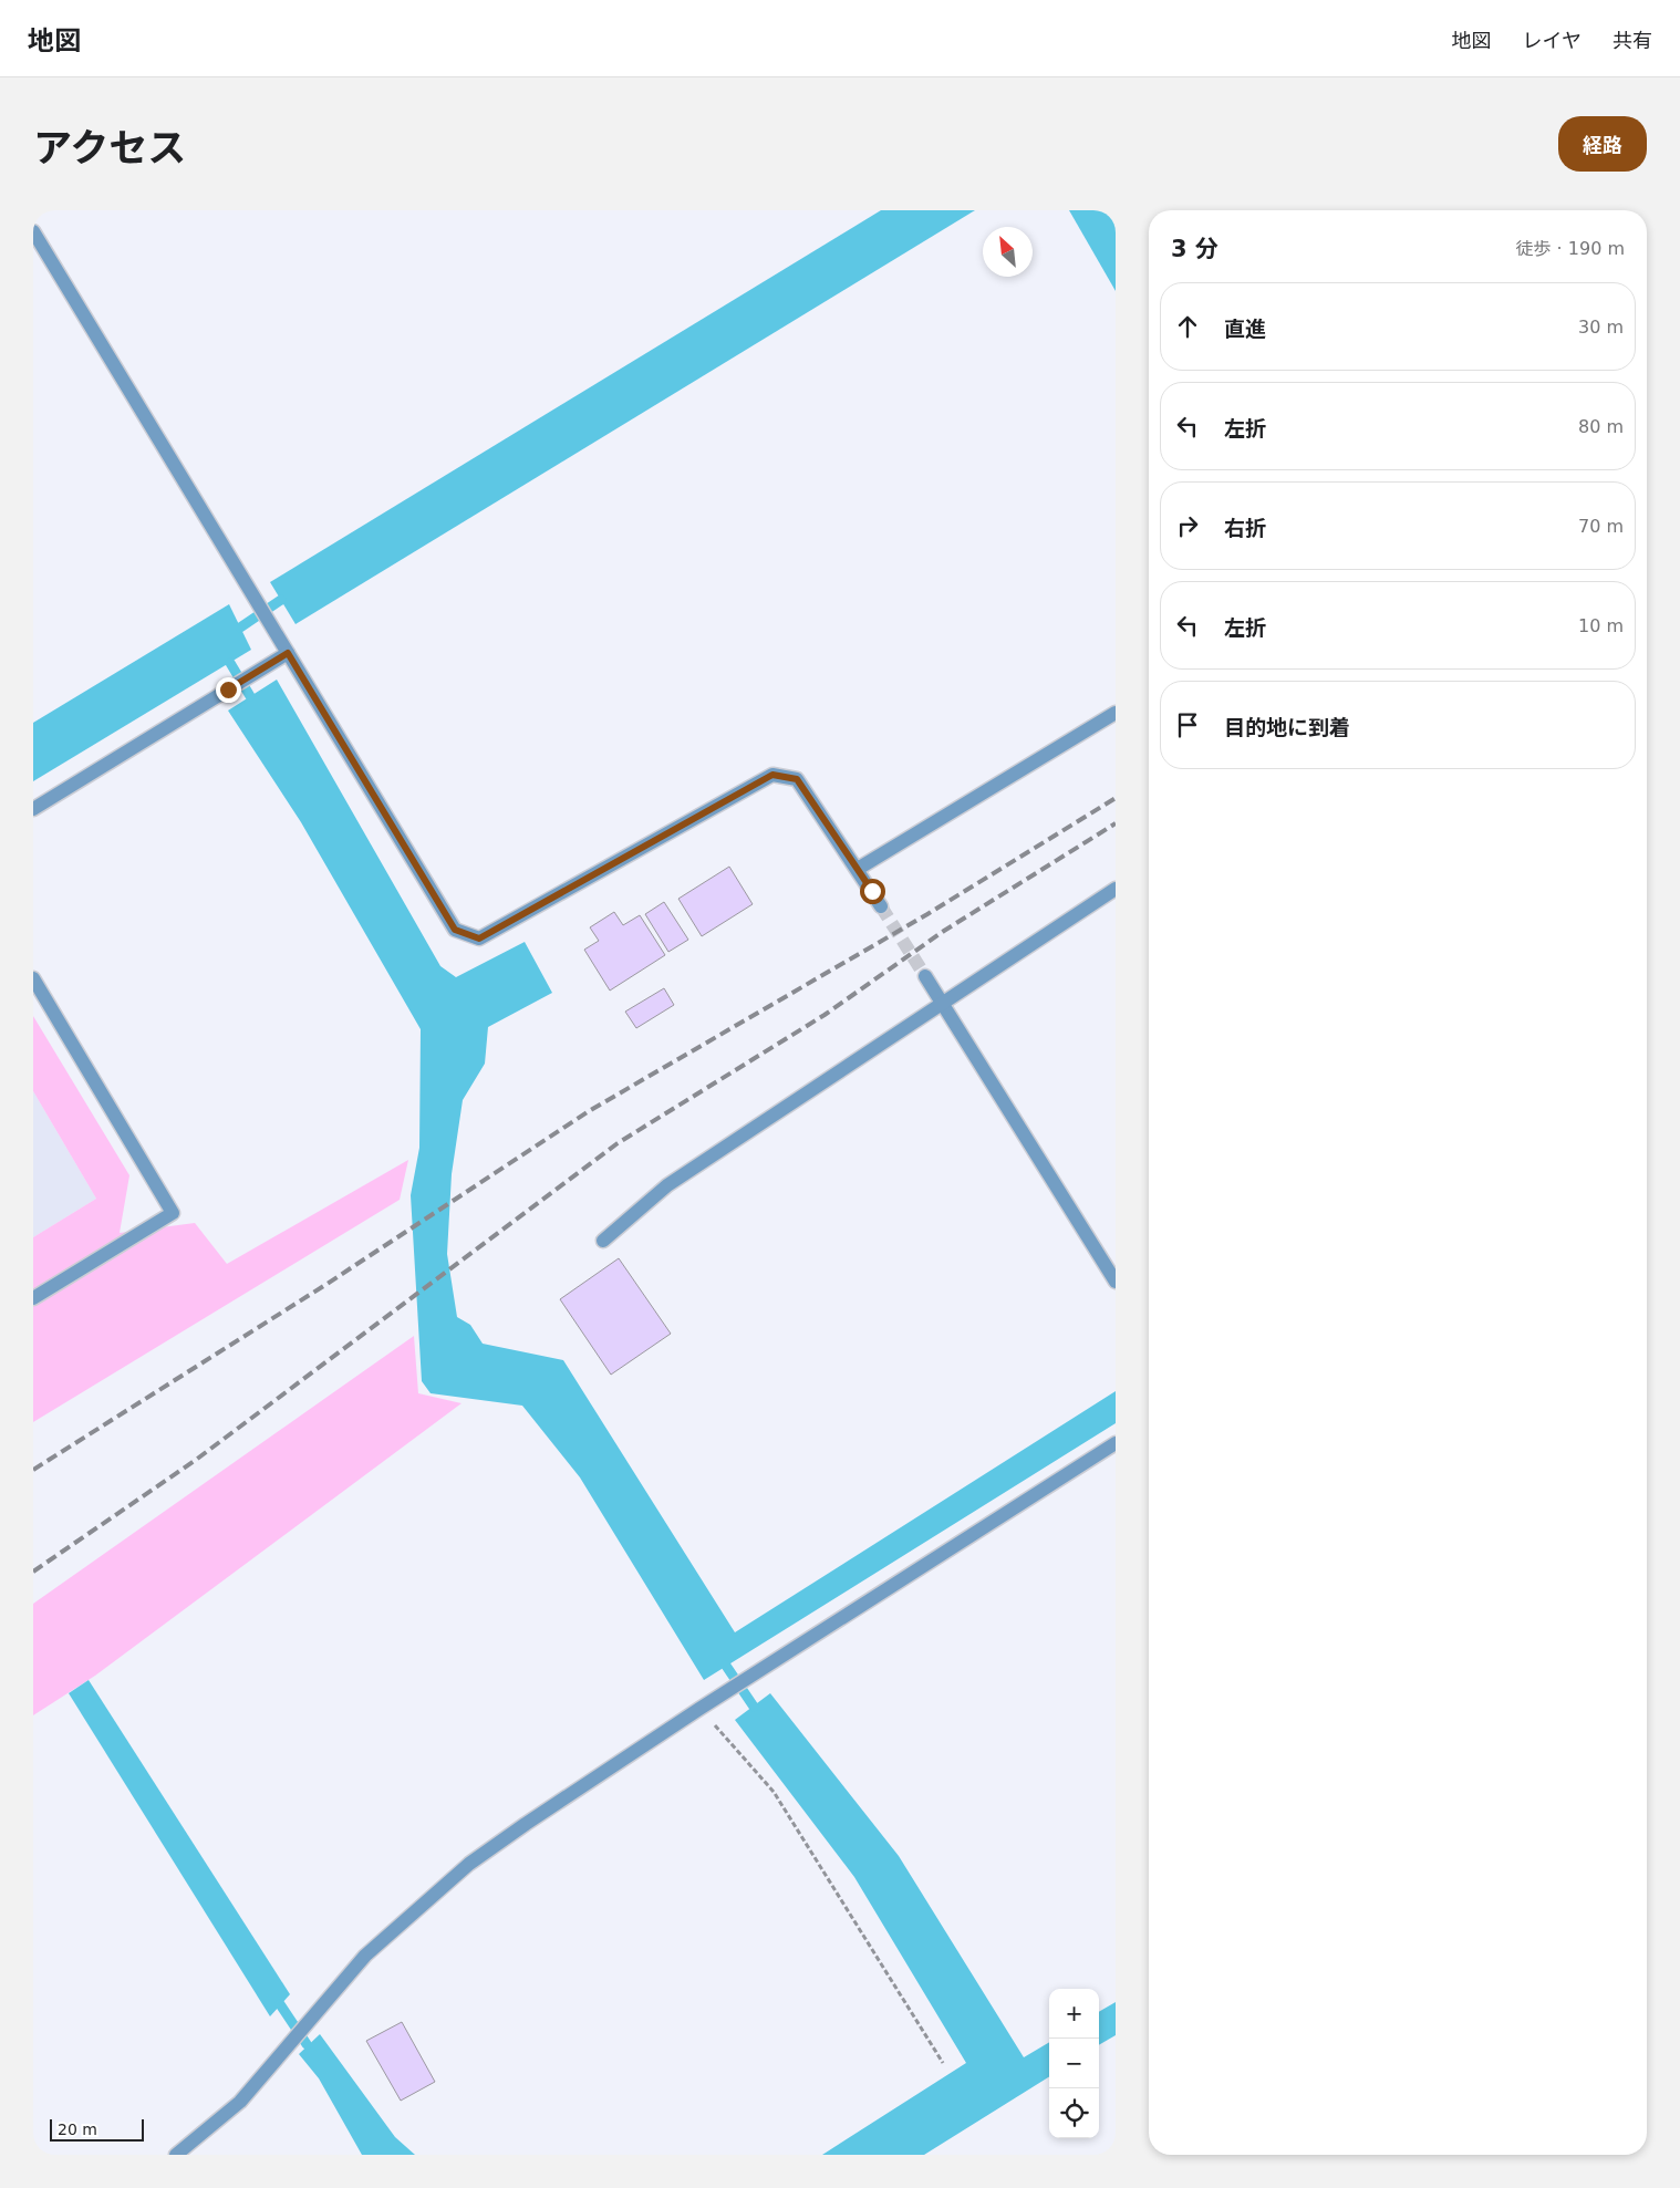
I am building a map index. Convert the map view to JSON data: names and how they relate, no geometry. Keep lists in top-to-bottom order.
{
  "scale_bar": "20 m",
  "north": "top left",
  "page": {
    "header": "地図",
    "nav": ["地図", "レイヤ", "共有"],
    "title": "アクセス",
    "buttons": "経路",
    "heading": ["3 分", "徒歩 · 190 m"],
    "list": [
      ["直進", "30 m"],
      ["左折", "80 m"],
      ["右折", "70 m"],
      ["左折", "10 m"],
      "目的地に到着"
    ],
    "map_buttons": ["+", "−"],
    "scale": "20 m"
  }
}
